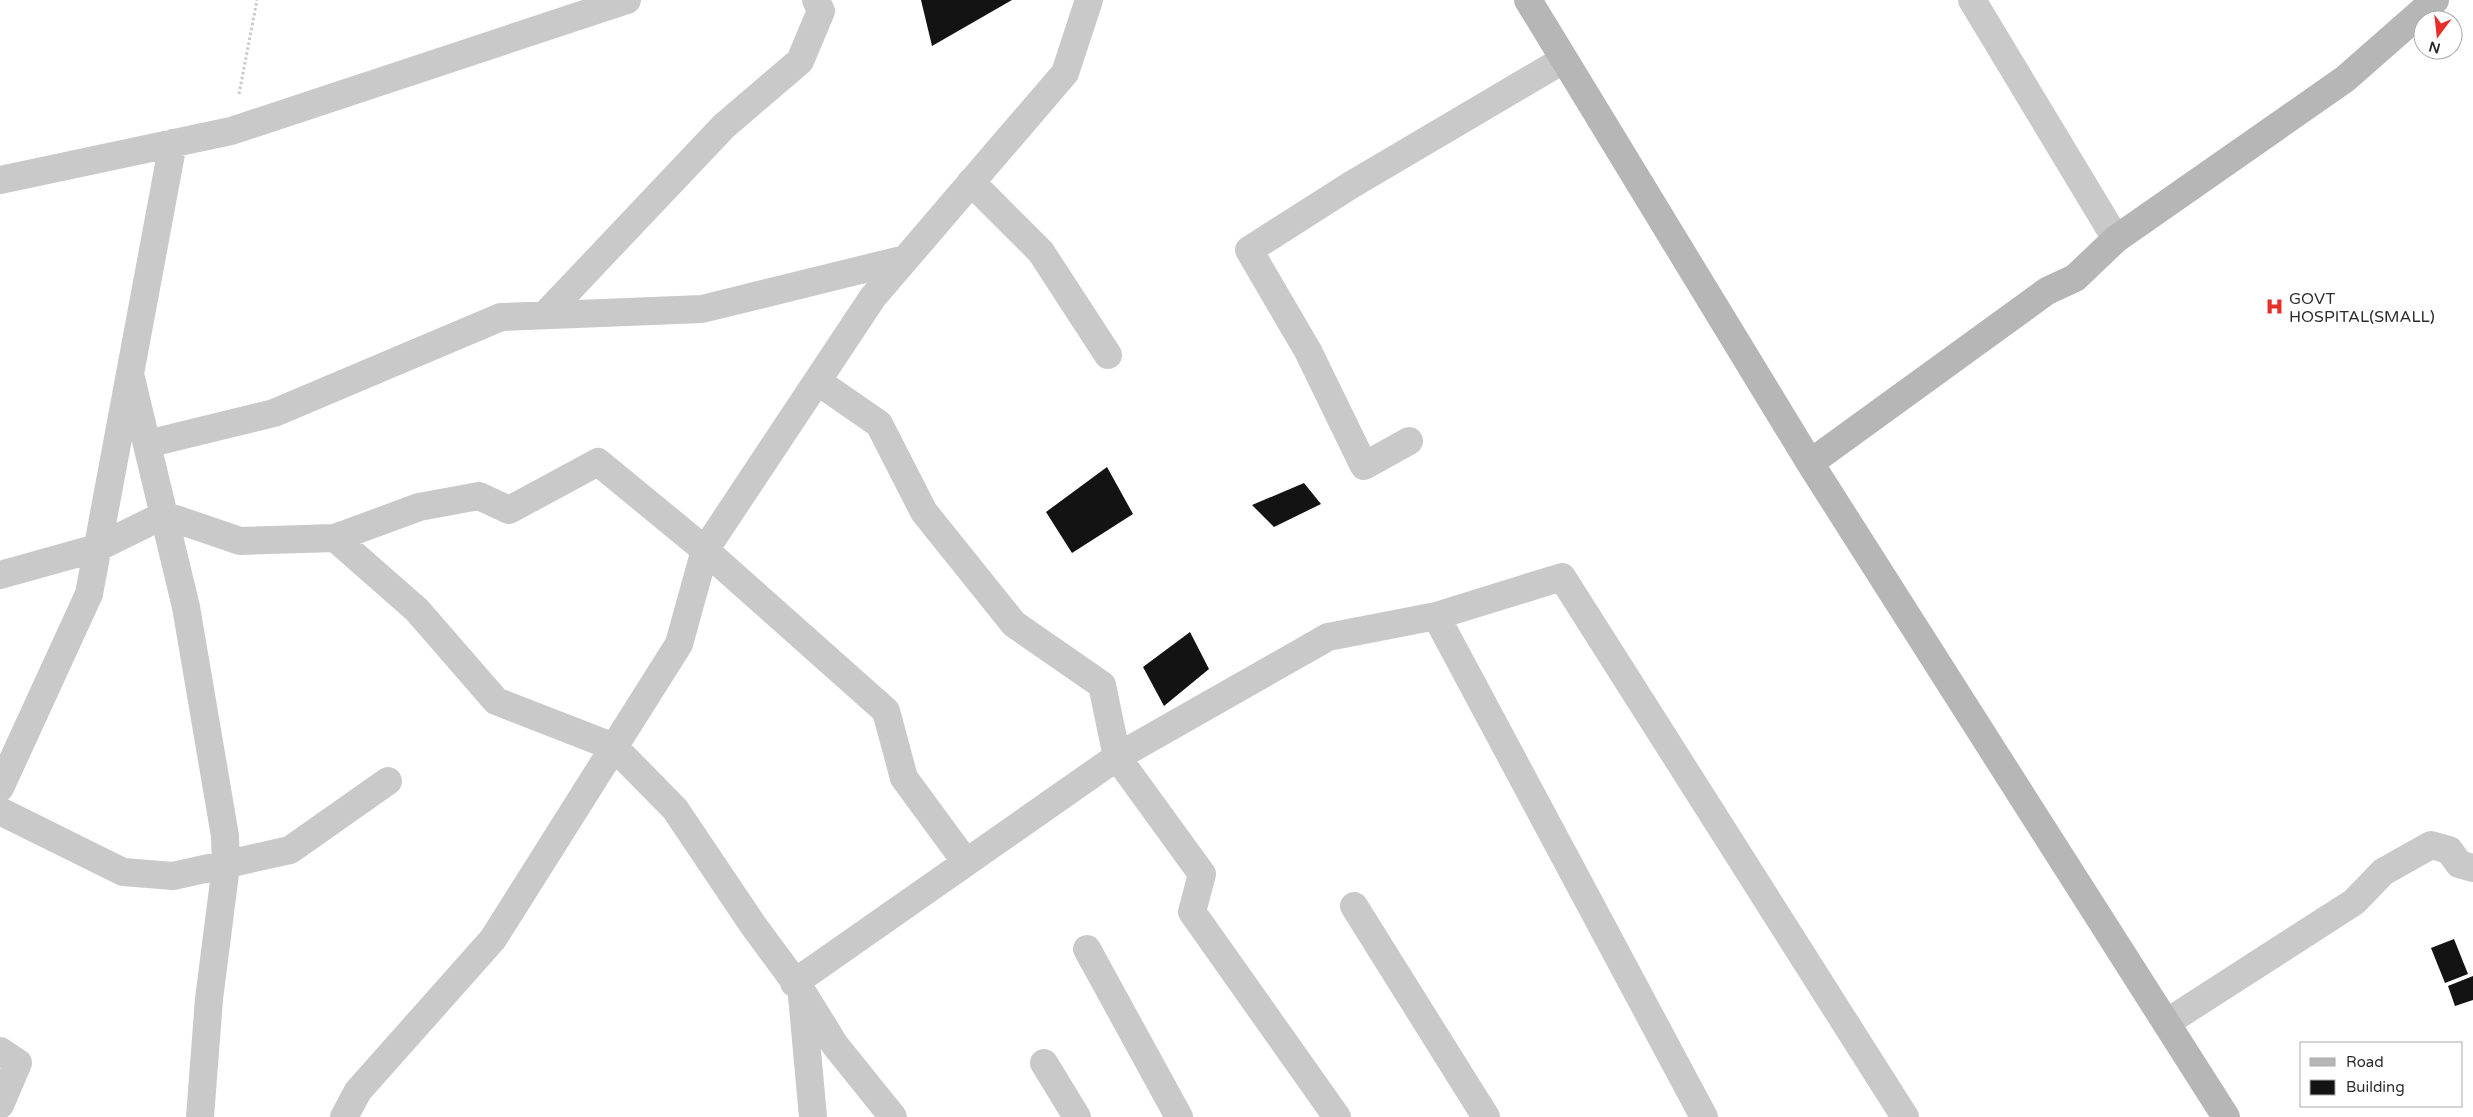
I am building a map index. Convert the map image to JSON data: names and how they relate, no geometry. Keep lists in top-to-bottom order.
{
  "places": {
    "hospital": ["GOVT HOSPITAL(SMALL)"]
  },
  "legend": ["Road", "Building"],
  "north": "bottom"
}
